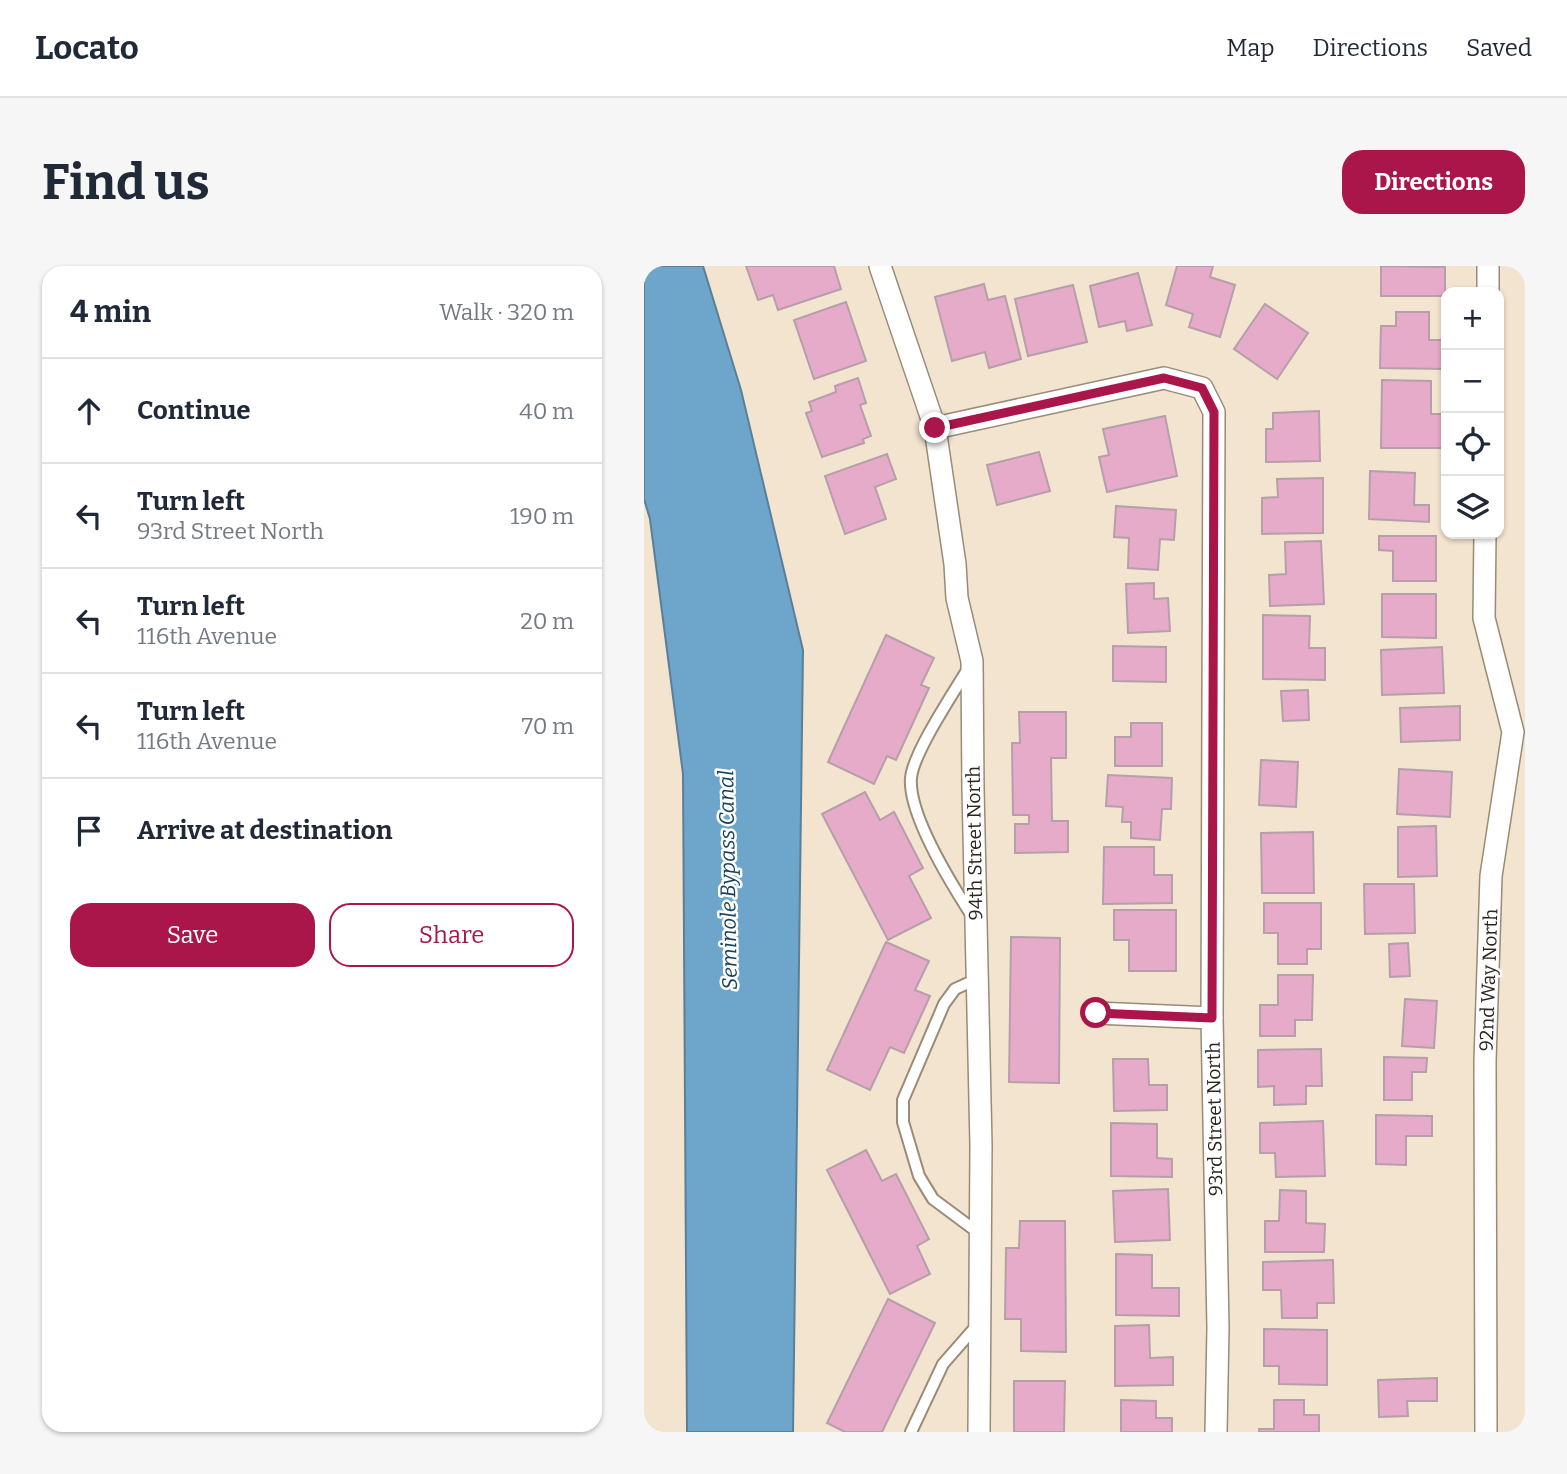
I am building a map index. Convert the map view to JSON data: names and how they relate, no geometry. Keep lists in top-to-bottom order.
{
  "streets": {
    "street": ["94th Street North", "92nd Way North", "93rd Street North"]
  },
  "crossings": [
    ["94th Street North", "93rd Street North"]
  ],
  "water": ["Seminole Bypass Canal"],
  "page": {
    "header": "Locato",
    "nav": ["Map", "Directions", "Saved"],
    "buttons": [
      "Directions",
      ["Save", "Share"]
    ],
    "title": "Find us",
    "heading": ["4 min", "Walk · 320 m"],
    "map_buttons": ["+", "−"],
    "list": [
      ["Continue", "40 m"],
      ["Turn left", "93rd Street North", "190 m"],
      ["Turn left", "116th Avenue", "20 m"],
      ["Turn left", "116th Avenue", "70 m"],
      "Arrive at destination"
    ]
  }
}
